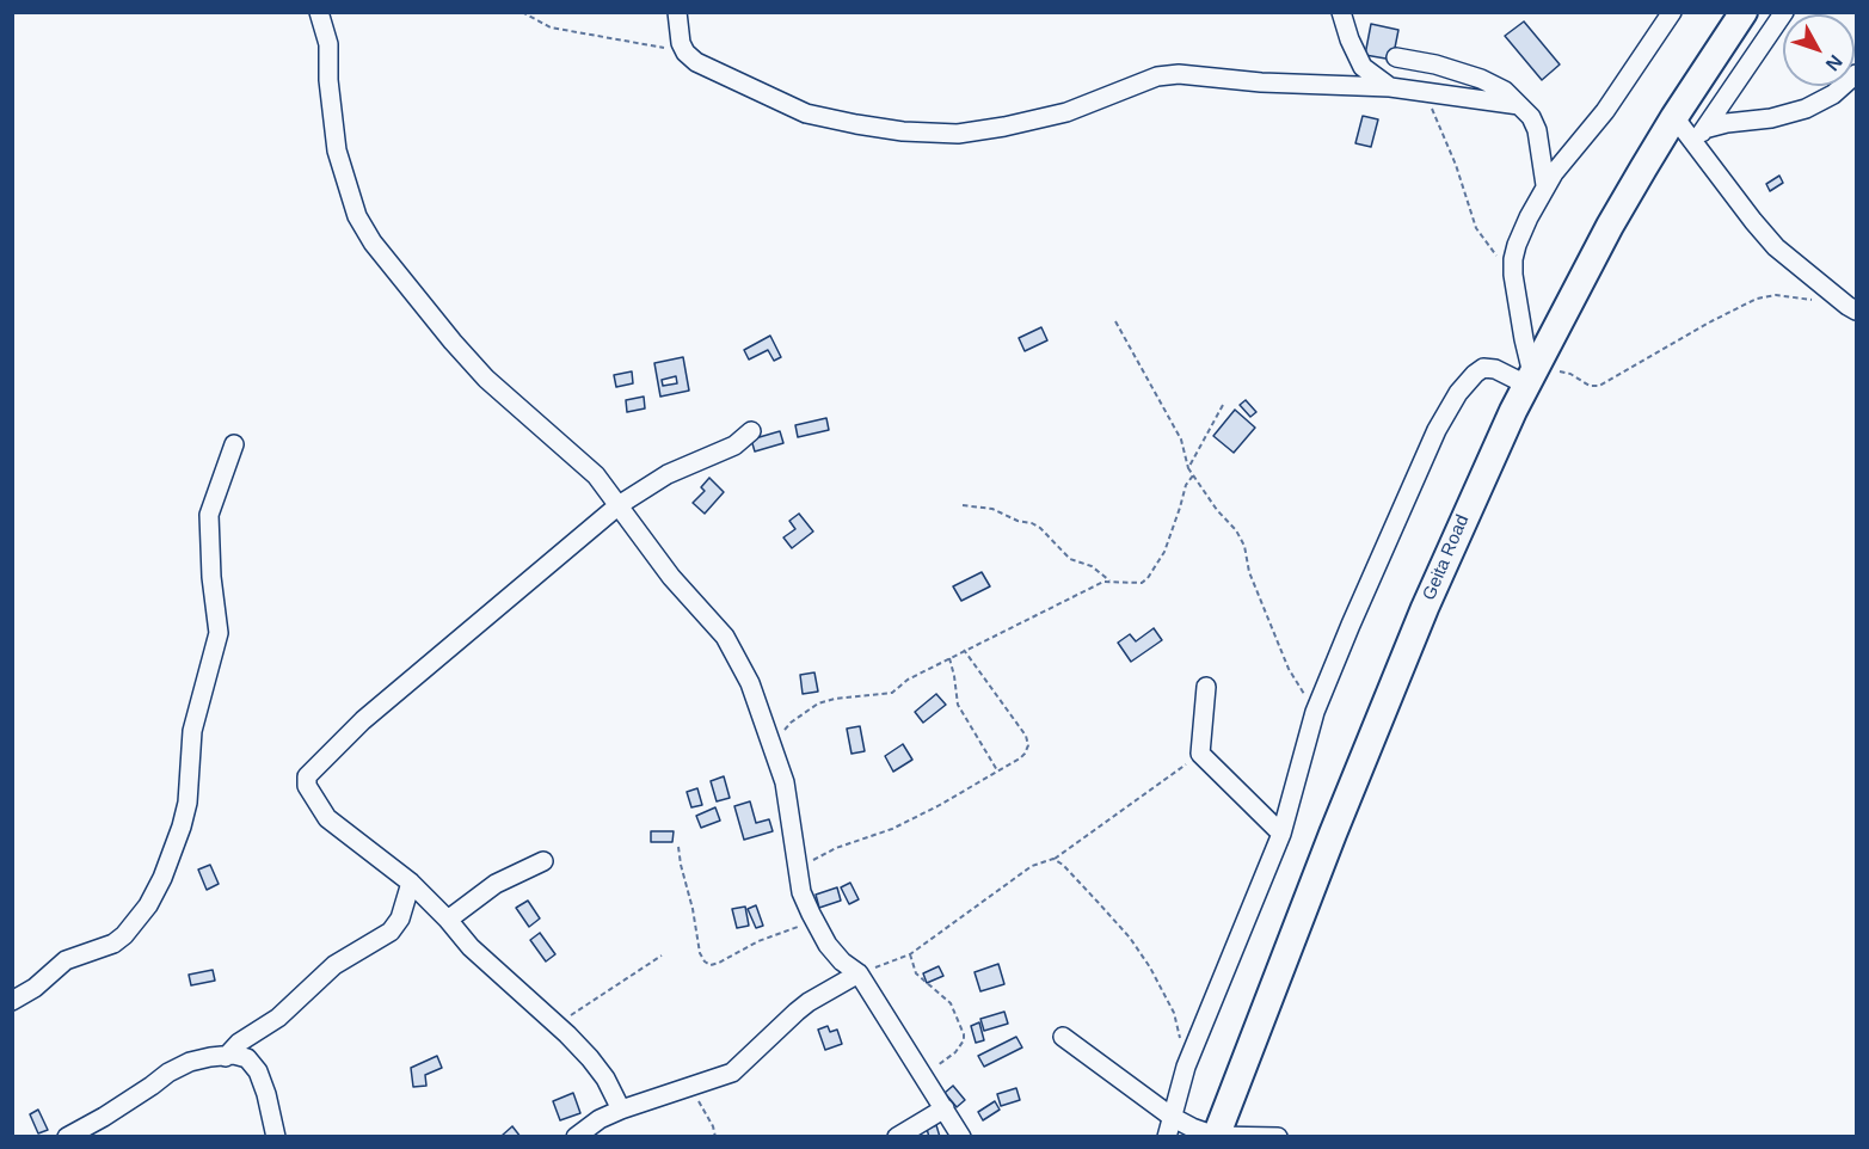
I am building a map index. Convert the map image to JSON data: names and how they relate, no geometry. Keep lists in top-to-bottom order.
{
  "streets": {
    "highway": ["Geita Road"]
  },
  "north": "bottom right"
}
